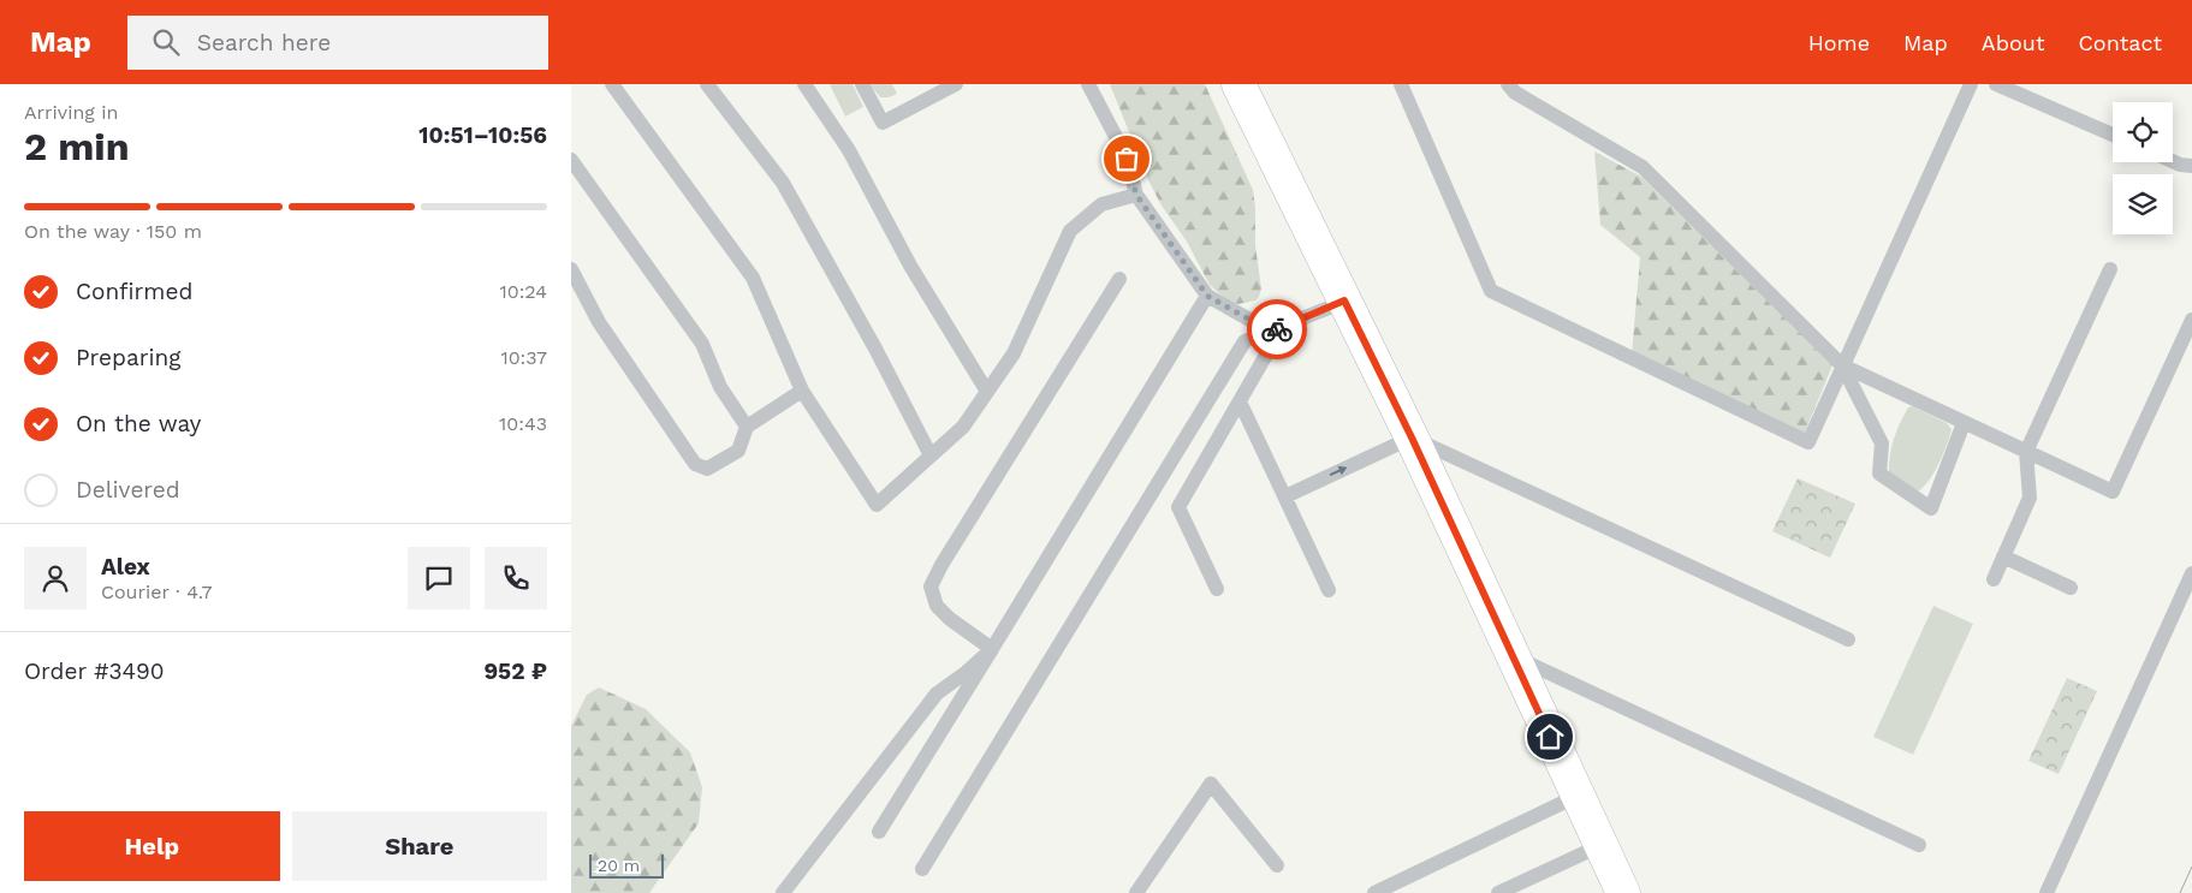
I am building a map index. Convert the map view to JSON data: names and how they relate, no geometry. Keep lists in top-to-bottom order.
{
  "scale_bar": "20 m",
  "page": {
    "header": "Map",
    "search": "Search here",
    "nav": [
      "Home",
      "Map",
      "About",
      "Contact"
    ],
    "heading": ["2 min", "Arriving in", "10:51–10:56"],
    "panel": [
      "Alex",
      "Courier · 4.7",
      "Order #3490",
      "952 ₽"
    ],
    "bar": "On the way · 150 m",
    "list": [
      ["Confirmed", "10:24"],
      ["Preparing", "10:37"],
      ["On the way", "10:43"],
      "Delivered"
    ],
    "buttons": ["Help", "Share"],
    "scale": "20 m"
  }
}
